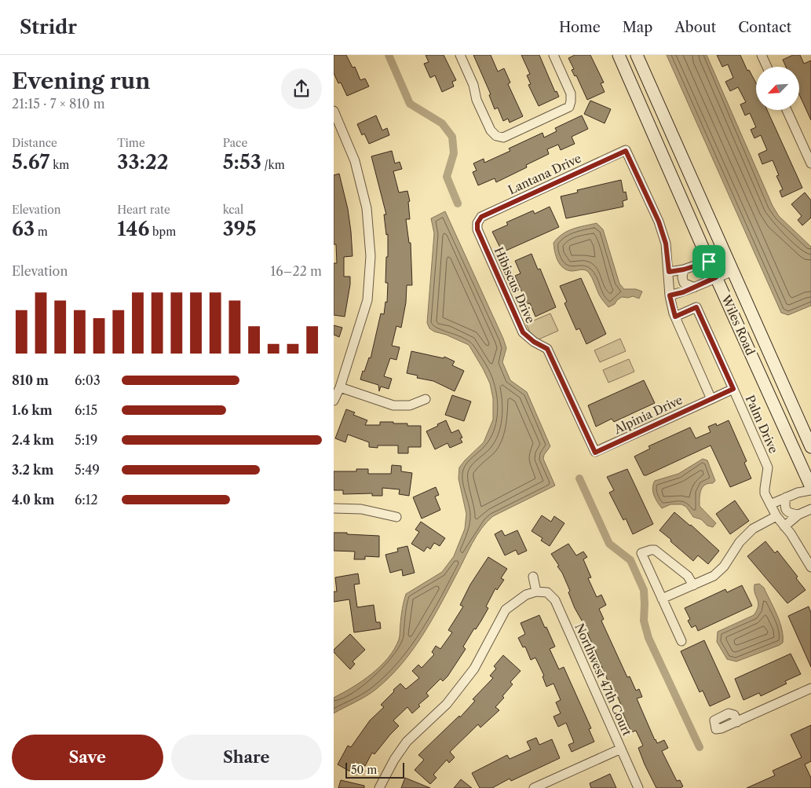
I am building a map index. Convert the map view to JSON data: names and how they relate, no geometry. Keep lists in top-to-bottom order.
{
  "streets": {
    "main road": ["Wiles Road"],
    "street": [
      "Lantana Drive",
      "Hibiscus Drive",
      "Alpinia Drive",
      "Palm Drive",
      "Northwest 47th Court"
    ]
  },
  "crossings": [
    ["Lantana Drive", "Hibiscus Drive"],
    ["Hibiscus Drive", "Alpinia Drive"],
    ["Alpinia Drive", "Palm Drive"]
  ],
  "scale_bar": "50 m",
  "north": "bottom left",
  "page": {
    "header": "Stridr",
    "nav": [
      "Home",
      "Map",
      "About",
      "Contact"
    ],
    "heading": ["Evening run", "21:15 · 7 × 810 m"],
    "stats": [
      ["Distance", "5.67 km"],
      ["Time", "33:22"],
      ["Pace", "5:53 /km"],
      ["Elevation", "63 m"],
      ["Heart rate", "146 bpm"],
      ["kcal", "395"]
    ],
    "chart": ["Elevation", "16–22 m"],
    "list": [
      {
        "name": "810 m",
        "note": "6:03"
      },
      {
        "name": "1.6 km",
        "note": "6:15"
      },
      {
        "name": "2.4 km",
        "note": "5:19"
      },
      {
        "name": "3.2 km",
        "note": "5:49"
      },
      {
        "name": "4.0 km",
        "note": "6:12"
      }
    ],
    "buttons": ["Save", "Share"],
    "scale": "50 m"
  }
}
